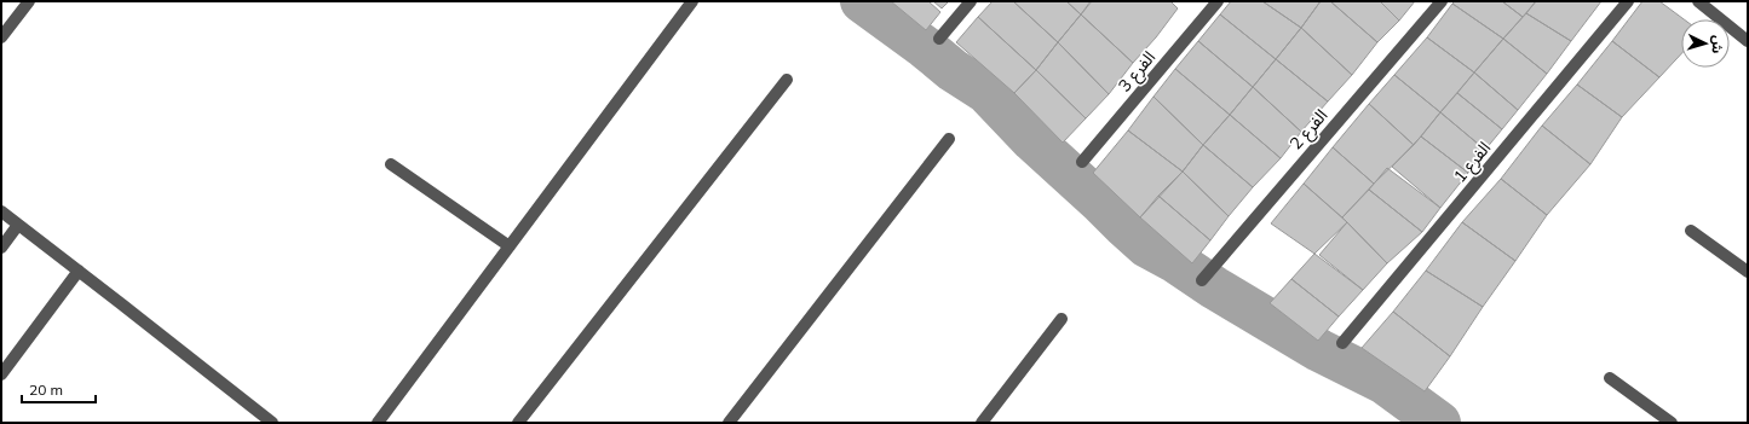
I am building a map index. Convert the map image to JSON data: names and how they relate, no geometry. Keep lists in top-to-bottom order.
{
  "streets": {
    "street": ["الفرع 3", "الفرع 2", "الفرع 1"]
  },
  "scale_bar": "20 m",
  "north": "right"
}
